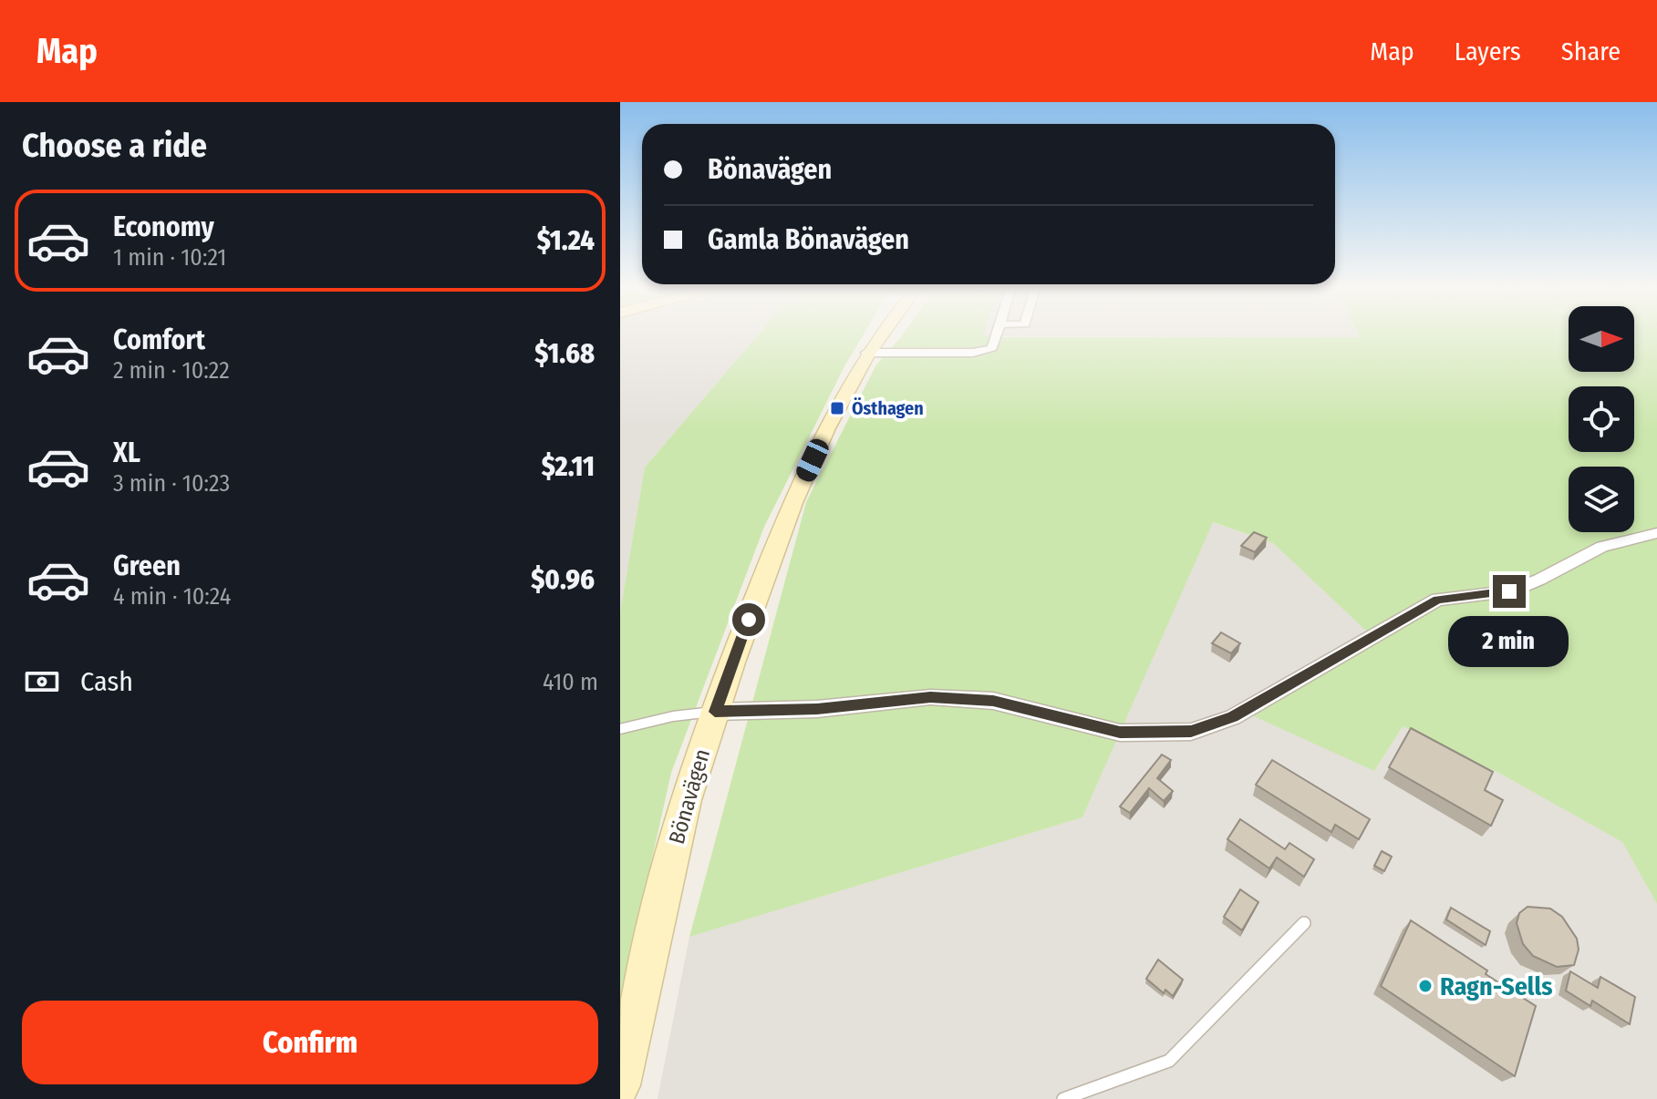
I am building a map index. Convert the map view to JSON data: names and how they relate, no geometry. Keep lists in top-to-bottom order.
{
  "streets": {
    "street": ["Bönavägen"]
  },
  "places": {
    "transit": ["Östhagen"],
    "other": ["Ragn-Sells"]
  },
  "north": "right",
  "page": {
    "header": "Map",
    "nav": ["Map", "Layers", "Share"],
    "heading": "Choose a ride",
    "banner": ["Bönavägen", "Gamla Bönavägen"],
    "list": [
      {
        "name": "Economy",
        "note": "1 min · 10:21",
        "value": "$1.24"
      },
      {
        "name": "Comfort",
        "note": "2 min · 10:22",
        "value": "$1.68"
      },
      {
        "name": "XL",
        "note": "3 min · 10:23",
        "value": "$2.11"
      },
      {
        "name": "Green",
        "note": "4 min · 10:24",
        "value": "$0.96"
      }
    ],
    "bubble": "2 min",
    "pay": ["Cash", "410 m"],
    "buttons": "Confirm"
  }
}
